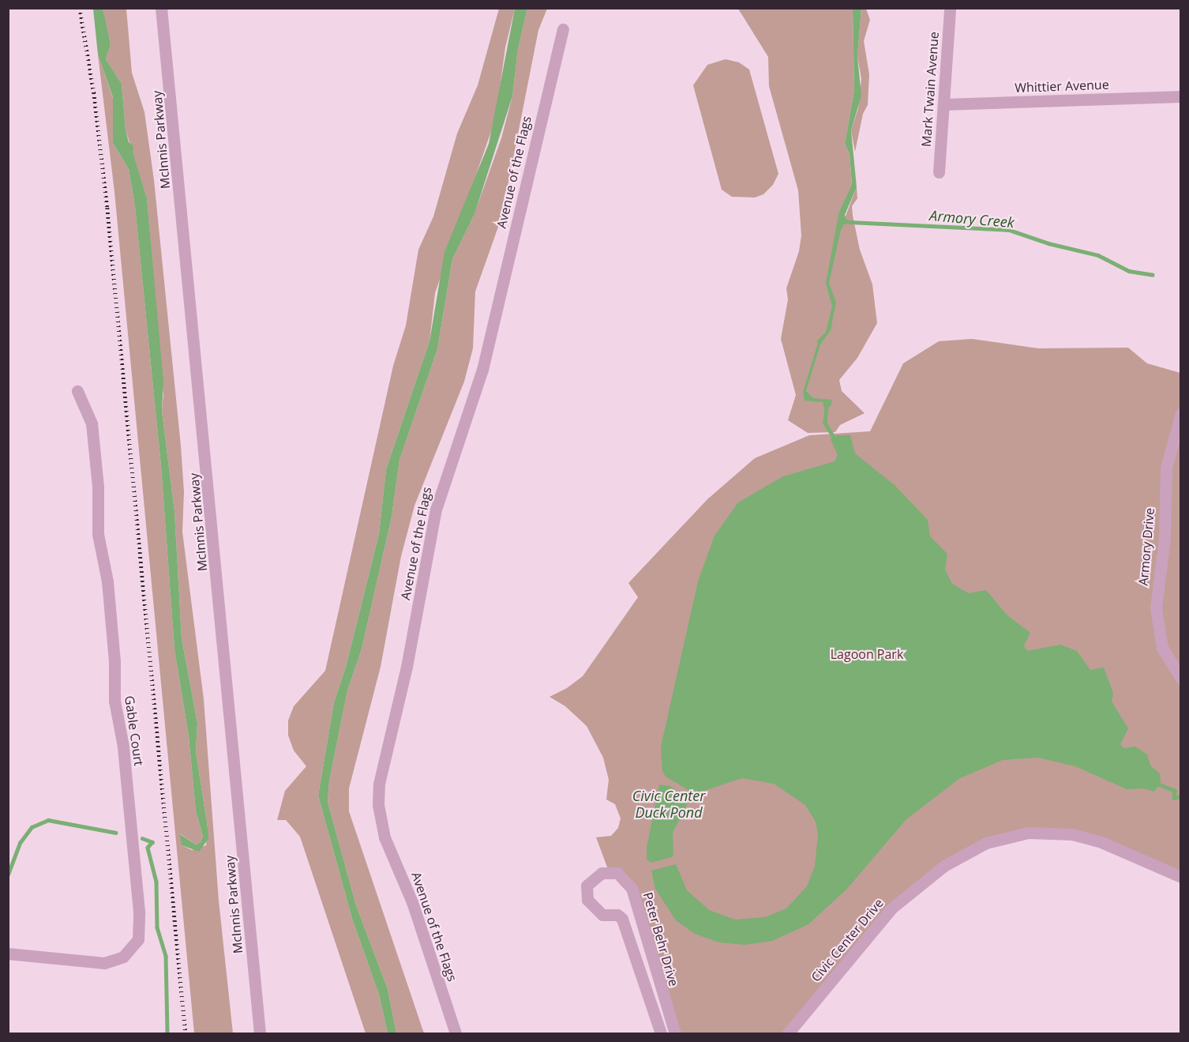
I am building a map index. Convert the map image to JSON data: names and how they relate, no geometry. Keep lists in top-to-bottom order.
{
  "streets": {
    "street": [
      "Whittier Avenue",
      "Mark Twain Avenue",
      "McInnis Parkway",
      "Avenue of the Flags",
      "Armory Drive",
      "Gable Court",
      "Peter Behr Drive",
      "Civic Center Drive"
    ]
  },
  "crossings": [
    ["Whittier Avenue", "Mark Twain Avenue"]
  ],
  "water": ["Armory Creek", "Civic Center Duck Pond"],
  "parks": ["Lagoon Park"]
}
